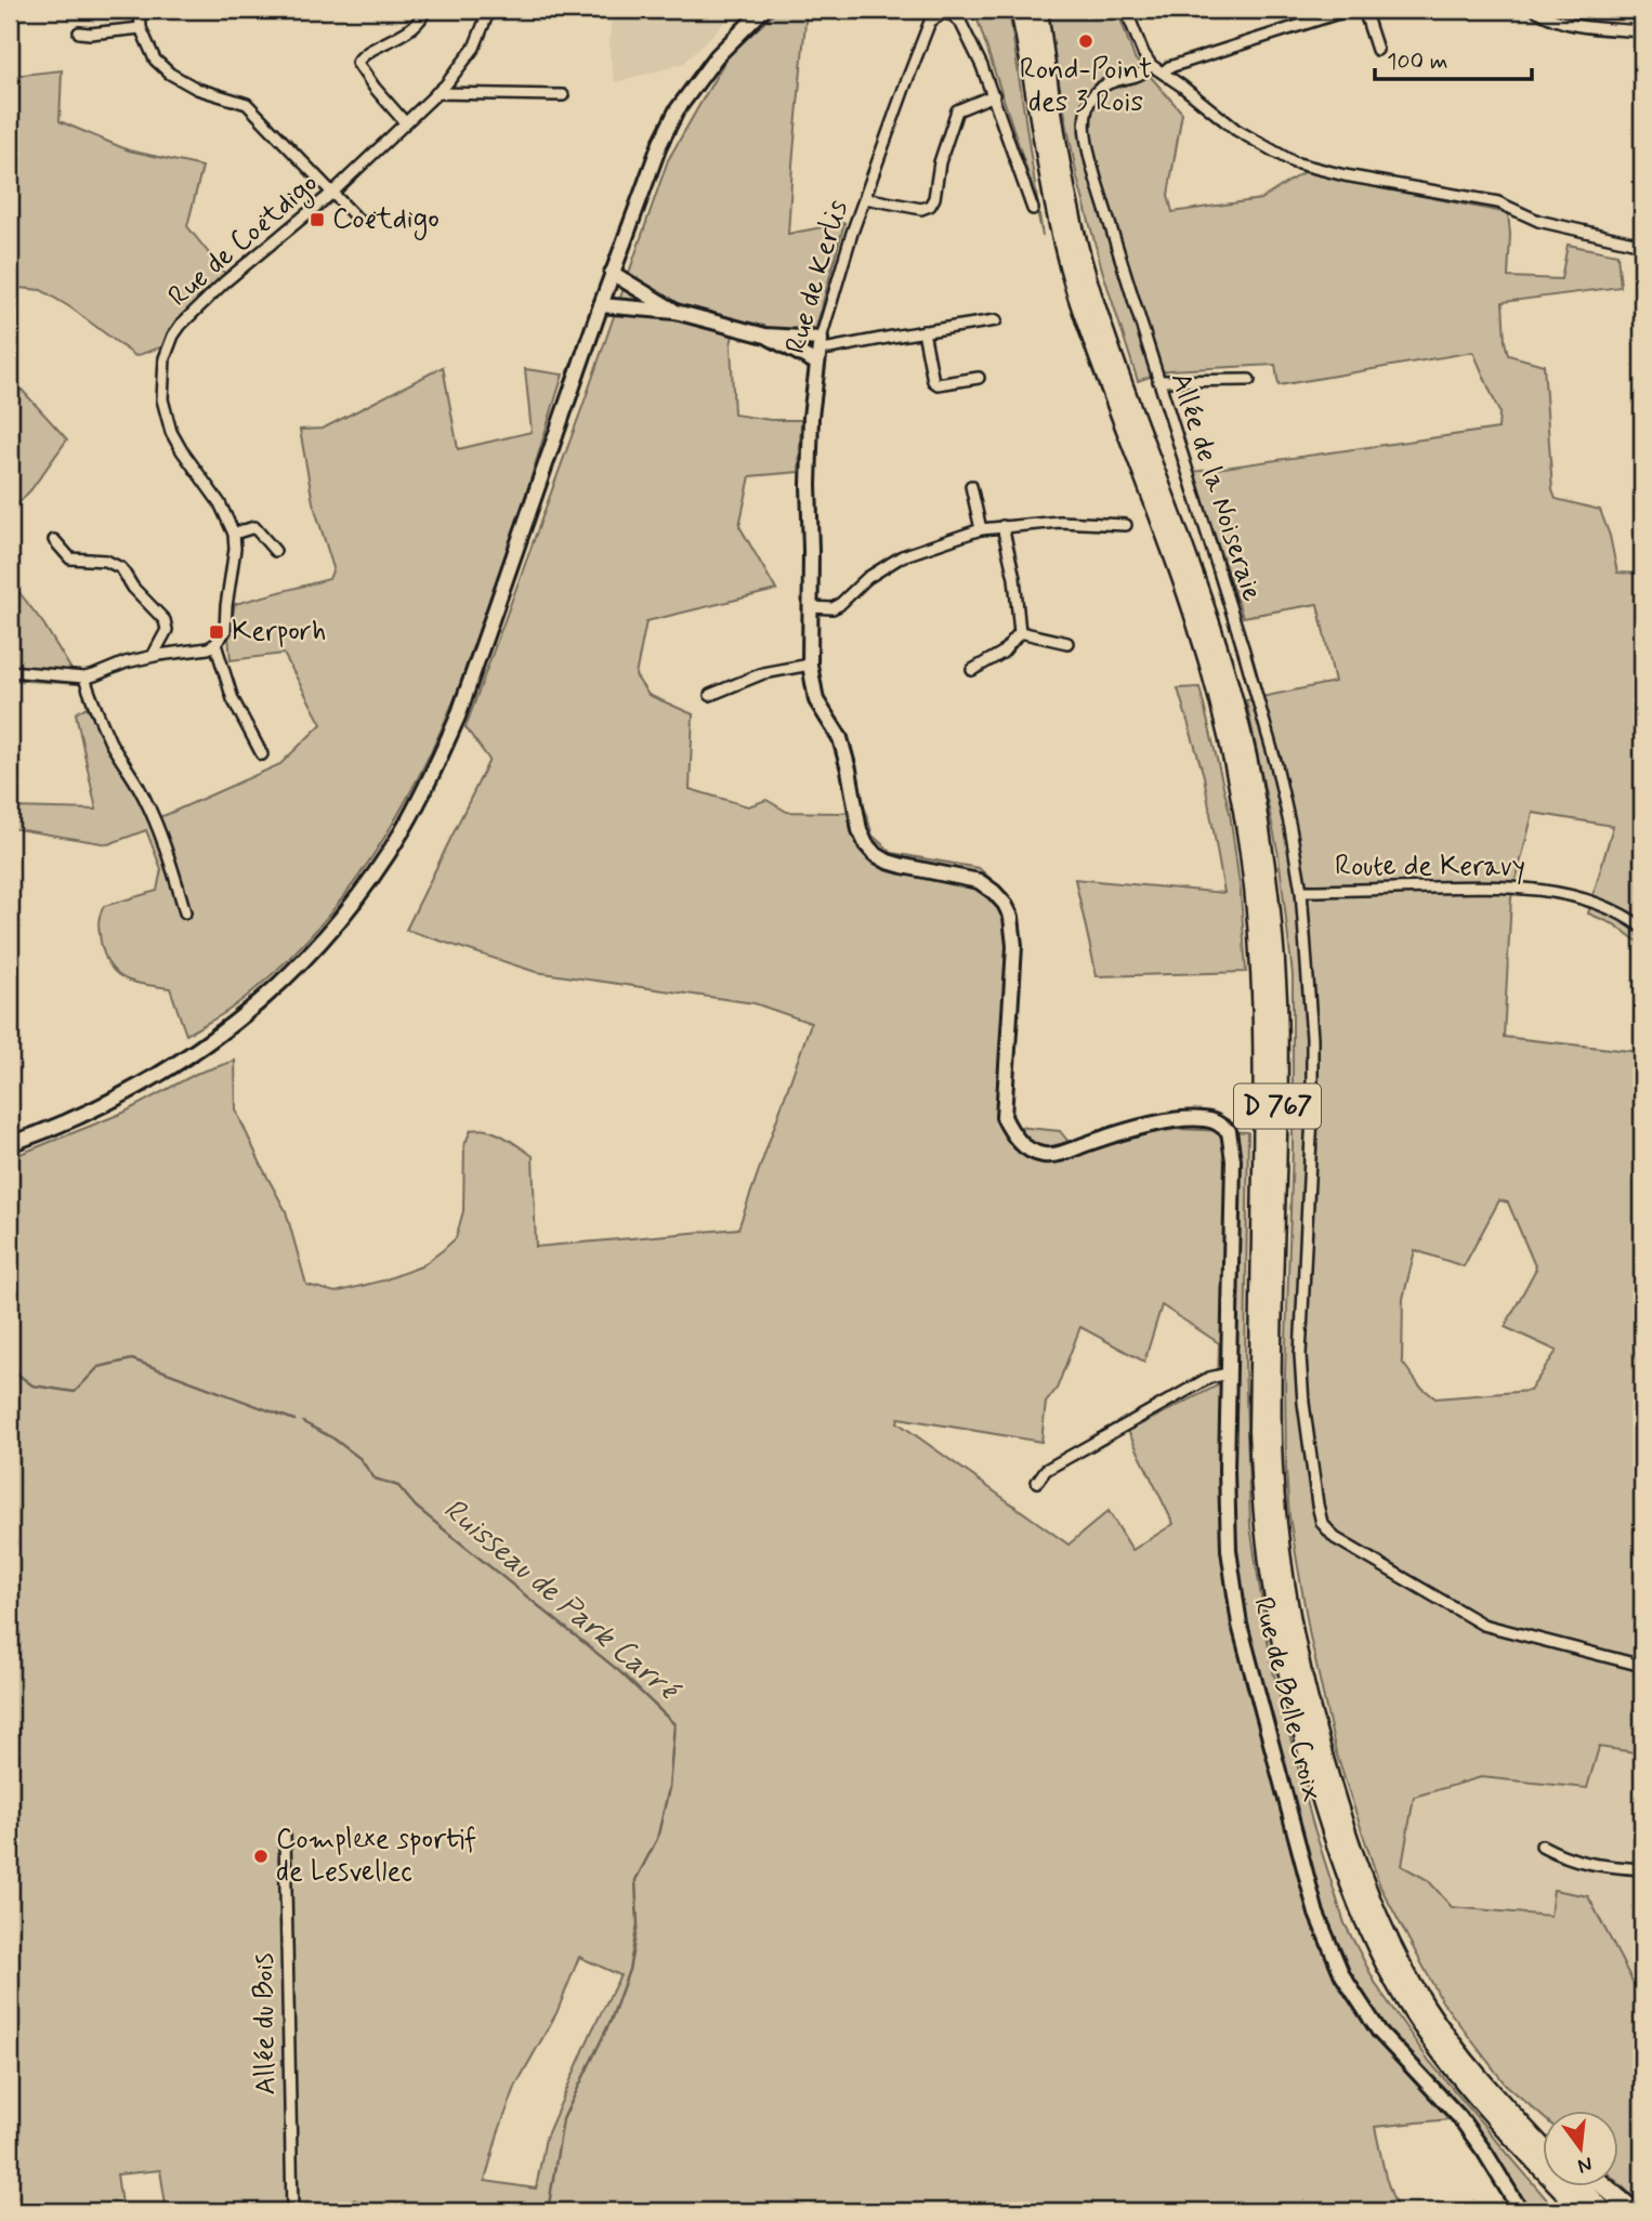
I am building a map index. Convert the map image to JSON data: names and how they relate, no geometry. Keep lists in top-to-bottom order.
{
  "streets": {
    "highway": ["D 767"],
    "street": [
      "Rue de Coëtdigo",
      "Rue de Kerlis",
      "Allée de la Noiseraie",
      "Route de Keravy",
      "Rue de Belle Croix",
      "Allée du Bois"
    ]
  },
  "crossings": [
    ["Rue de Kerlis", "Rue de Belle Croix"],
    ["Allée de la Noiseraie", "Route de Keravy"]
  ],
  "water": ["Ruisseau de Park Carré"],
  "places": {
    "other": ["Rond-Point des 3 Rois", "Complexe sportif de Lesvellec"],
    "transit": ["Coëtdigo", "Kerporh"]
  },
  "scale_bar": "100 m",
  "north": "bottom"
}
